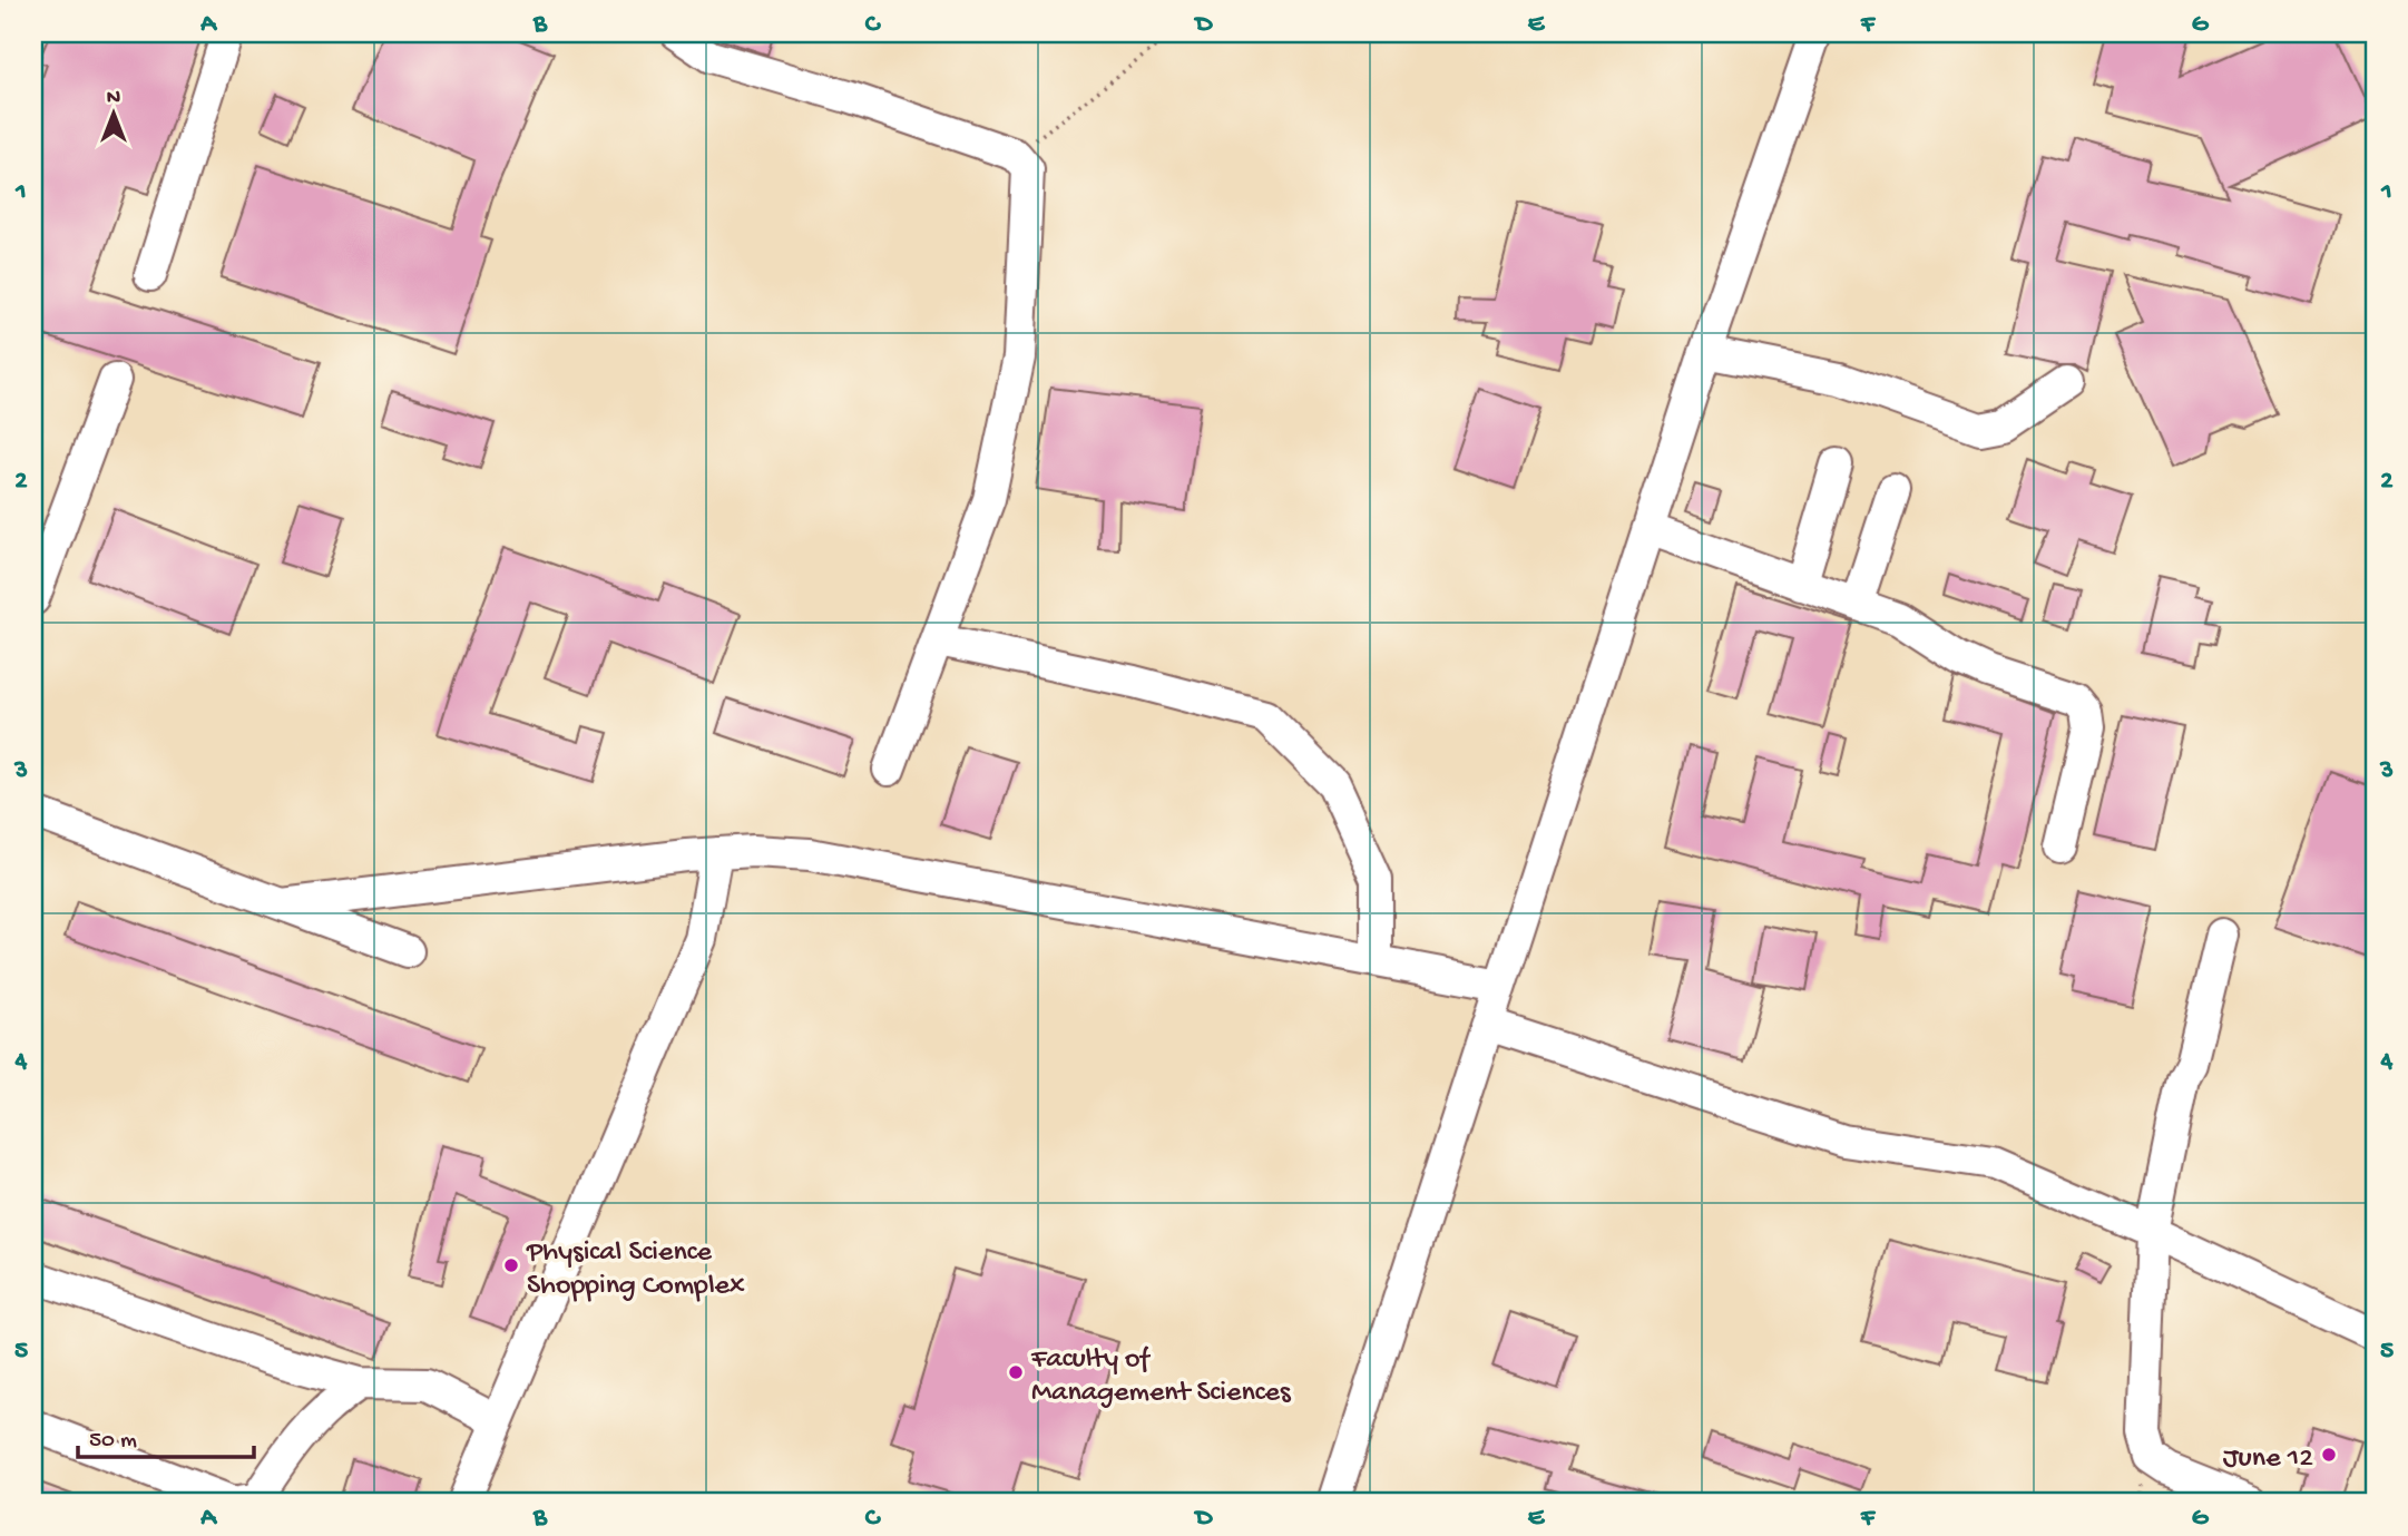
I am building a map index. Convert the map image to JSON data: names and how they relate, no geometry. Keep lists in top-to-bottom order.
{
  "places": ["Physical Science Shopping Complex", "Faculty of Management Sciences", "June 12"],
  "scale_bar": "50 m",
  "north": "top",
  "grid": {
    "columns": [
      "A",
      "B",
      "C",
      "D",
      "E",
      "F",
      "G"
    ],
    "rows": [
      "1",
      "2",
      "3",
      "4",
      "5"
    ]
  }
}
